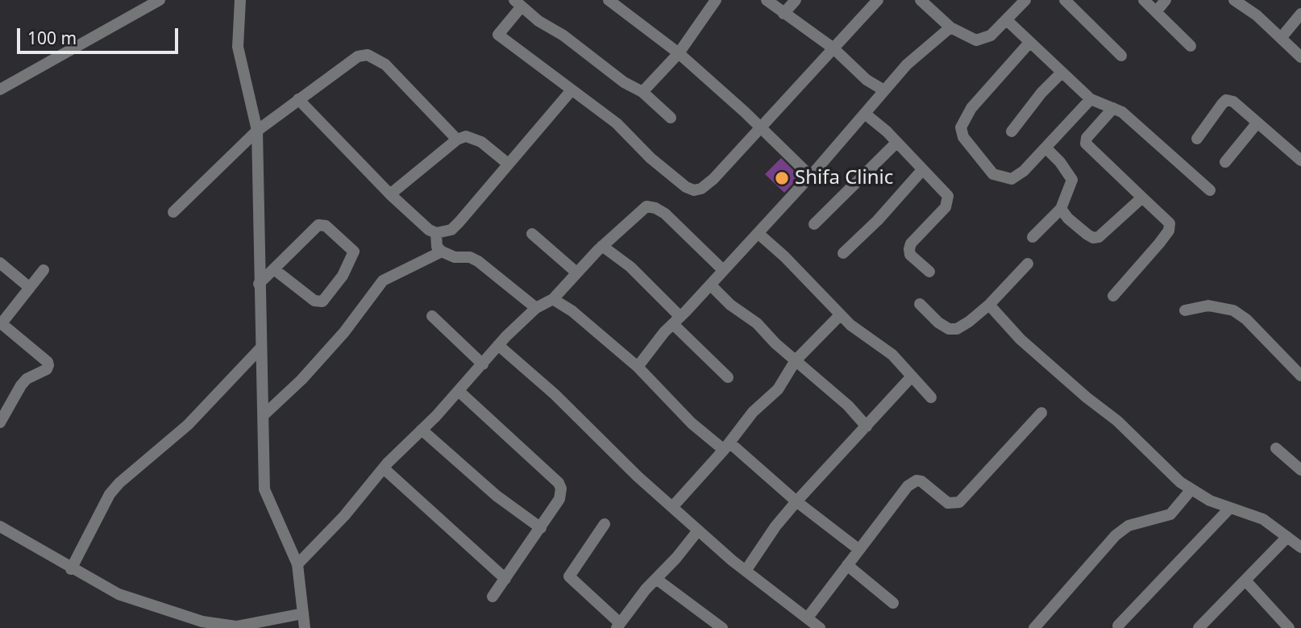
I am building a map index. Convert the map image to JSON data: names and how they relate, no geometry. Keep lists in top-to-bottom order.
{
  "places": ["Shifa Clinic"],
  "scale_bar": "100 m"
}
